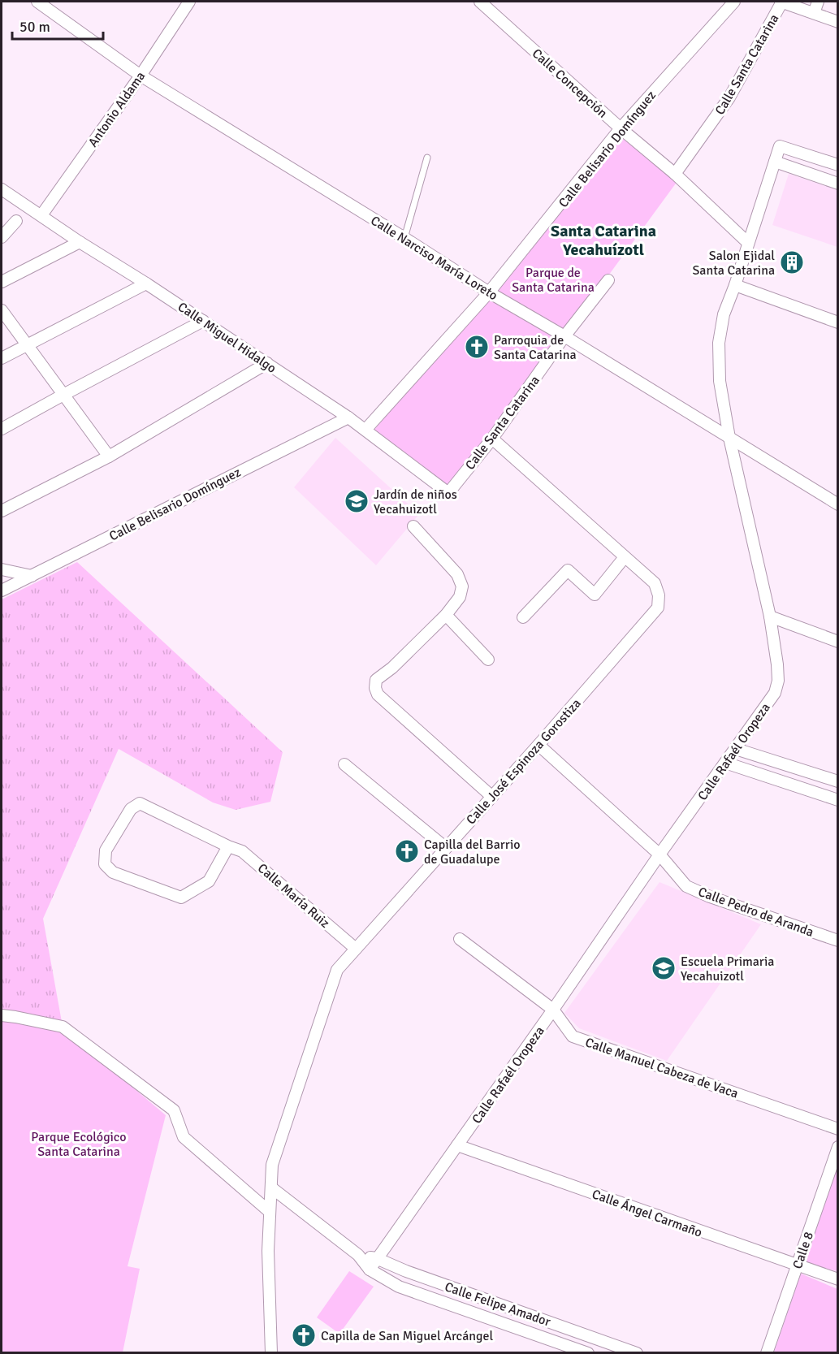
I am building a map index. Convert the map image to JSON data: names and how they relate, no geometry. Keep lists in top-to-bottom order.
{
  "streets": {
    "street": [
      "Calle Santa Catarina",
      "Calle Concepción",
      "Antonio Aldama",
      "Calle Belisario Domínguez",
      "Calle Narciso María Loreto",
      "Calle Miguel Hidalgo",
      "Calle Rafaél Oropeza",
      "Calle José Espinoza Gorostiza",
      "Calle María Ruiz",
      "Calle Pedro de Aranda",
      "Calle Manuel Cabeza de Vaca",
      "Calle Ángel Carmaño",
      "Calle 8",
      "Calle Felipe Amador"
    ]
  },
  "crossings": [
    ["Calle Santa Catarina", "Calle Concepción"],
    ["Calle Santa Catarina", "Calle Narciso María Loreto"],
    ["Calle Santa Catarina", "Calle Miguel Hidalgo"],
    ["Calle Santa Catarina", "Calle José Espinoza Gorostiza"],
    ["Calle Concepción", "Calle Belisario Domínguez"],
    ["Calle Concepción", "Calle Rafaél Oropeza"],
    ["Antonio Aldama", "Calle Narciso María Loreto"],
    ["Antonio Aldama", "Calle Miguel Hidalgo"],
    ["Calle Belisario Domínguez", "Calle Narciso María Loreto"],
    ["Calle Belisario Domínguez", "Calle Miguel Hidalgo"],
    ["Calle Narciso María Loreto", "Calle Rafaél Oropeza"],
    ["Calle Rafaél Oropeza", "Calle Pedro de Aranda"],
    ["Calle Rafaél Oropeza", "Calle Manuel Cabeza de Vaca"],
    ["Calle Rafaél Oropeza", "Calle Ángel Carmaño"],
    ["Calle Rafaél Oropeza", "Calle Felipe Amador"],
    ["Calle José Espinoza Gorostiza", "Calle María Ruiz"],
    ["Calle José Espinoza Gorostiza", "Calle Pedro de Aranda"],
    ["Calle José Espinoza Gorostiza", "Calle Felipe Amador"],
    ["Calle Ángel Carmaño", "Calle 8"]
  ],
  "districts": ["Santa Catarina Yecahuízotl"],
  "parks": ["Parque de Santa Catarina", "Parque Ecológico Santa Catarina"],
  "places": {
    "building": ["Salon Ejidal Santa Catarina"],
    "church": ["Parroquia de Santa Catarina", "Capilla del Barrio de Guadalupe", "Capilla de San Miguel Arcángel"],
    "school or university": ["Jardín de niños Yecahuizotl", "Escuela Primaria Yecahuizotl"]
  },
  "scale_bar": "50 m"
}
